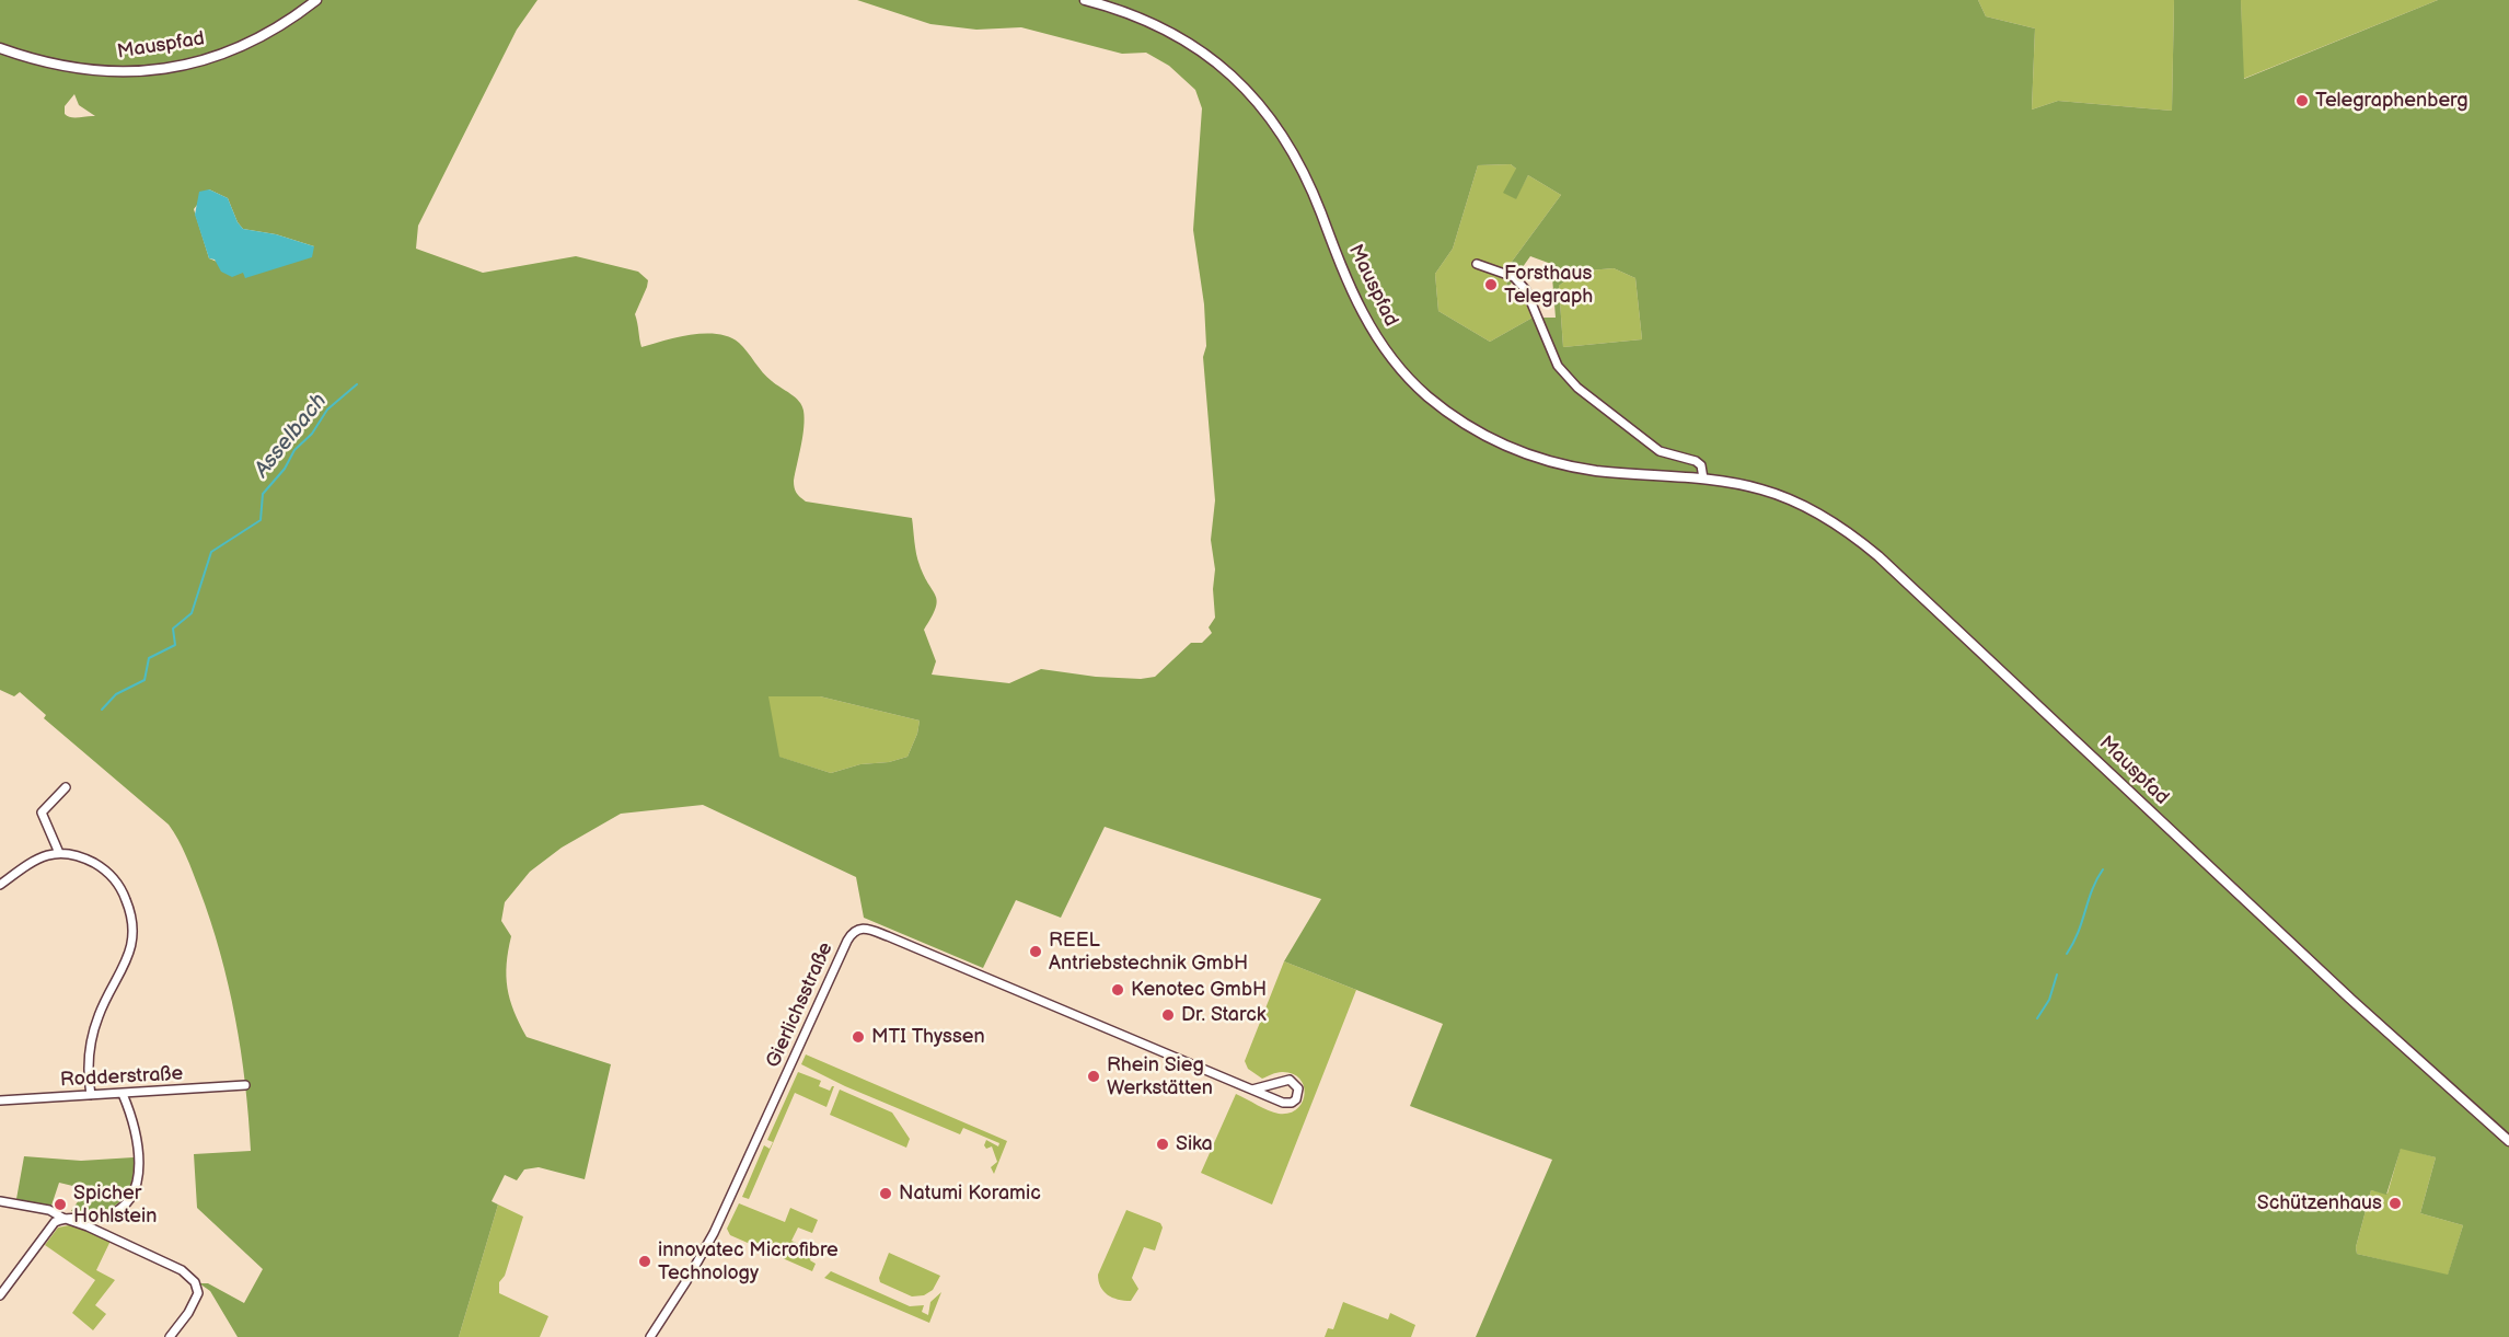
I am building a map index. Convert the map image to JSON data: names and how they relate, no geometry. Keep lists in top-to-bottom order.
{
  "streets": {
    "street": ["Mauspfad", "Gierlichsstraße", "Rodderstraße"]
  },
  "water": ["Asselbach"],
  "places": [
    "Telegraphenberg",
    "Forsthaus Telegraph",
    "REEL Antriebstechnik GmbH",
    "Kenotec GmbH",
    "Dr. Starck",
    "MTI Thyssen",
    "Rhein Sieg Werkstätten",
    "Sika",
    "Natumi Koramic",
    "Schützenhaus",
    "Spicher Hohlstein",
    "innovatec Microfibre Technology"
  ]
}
